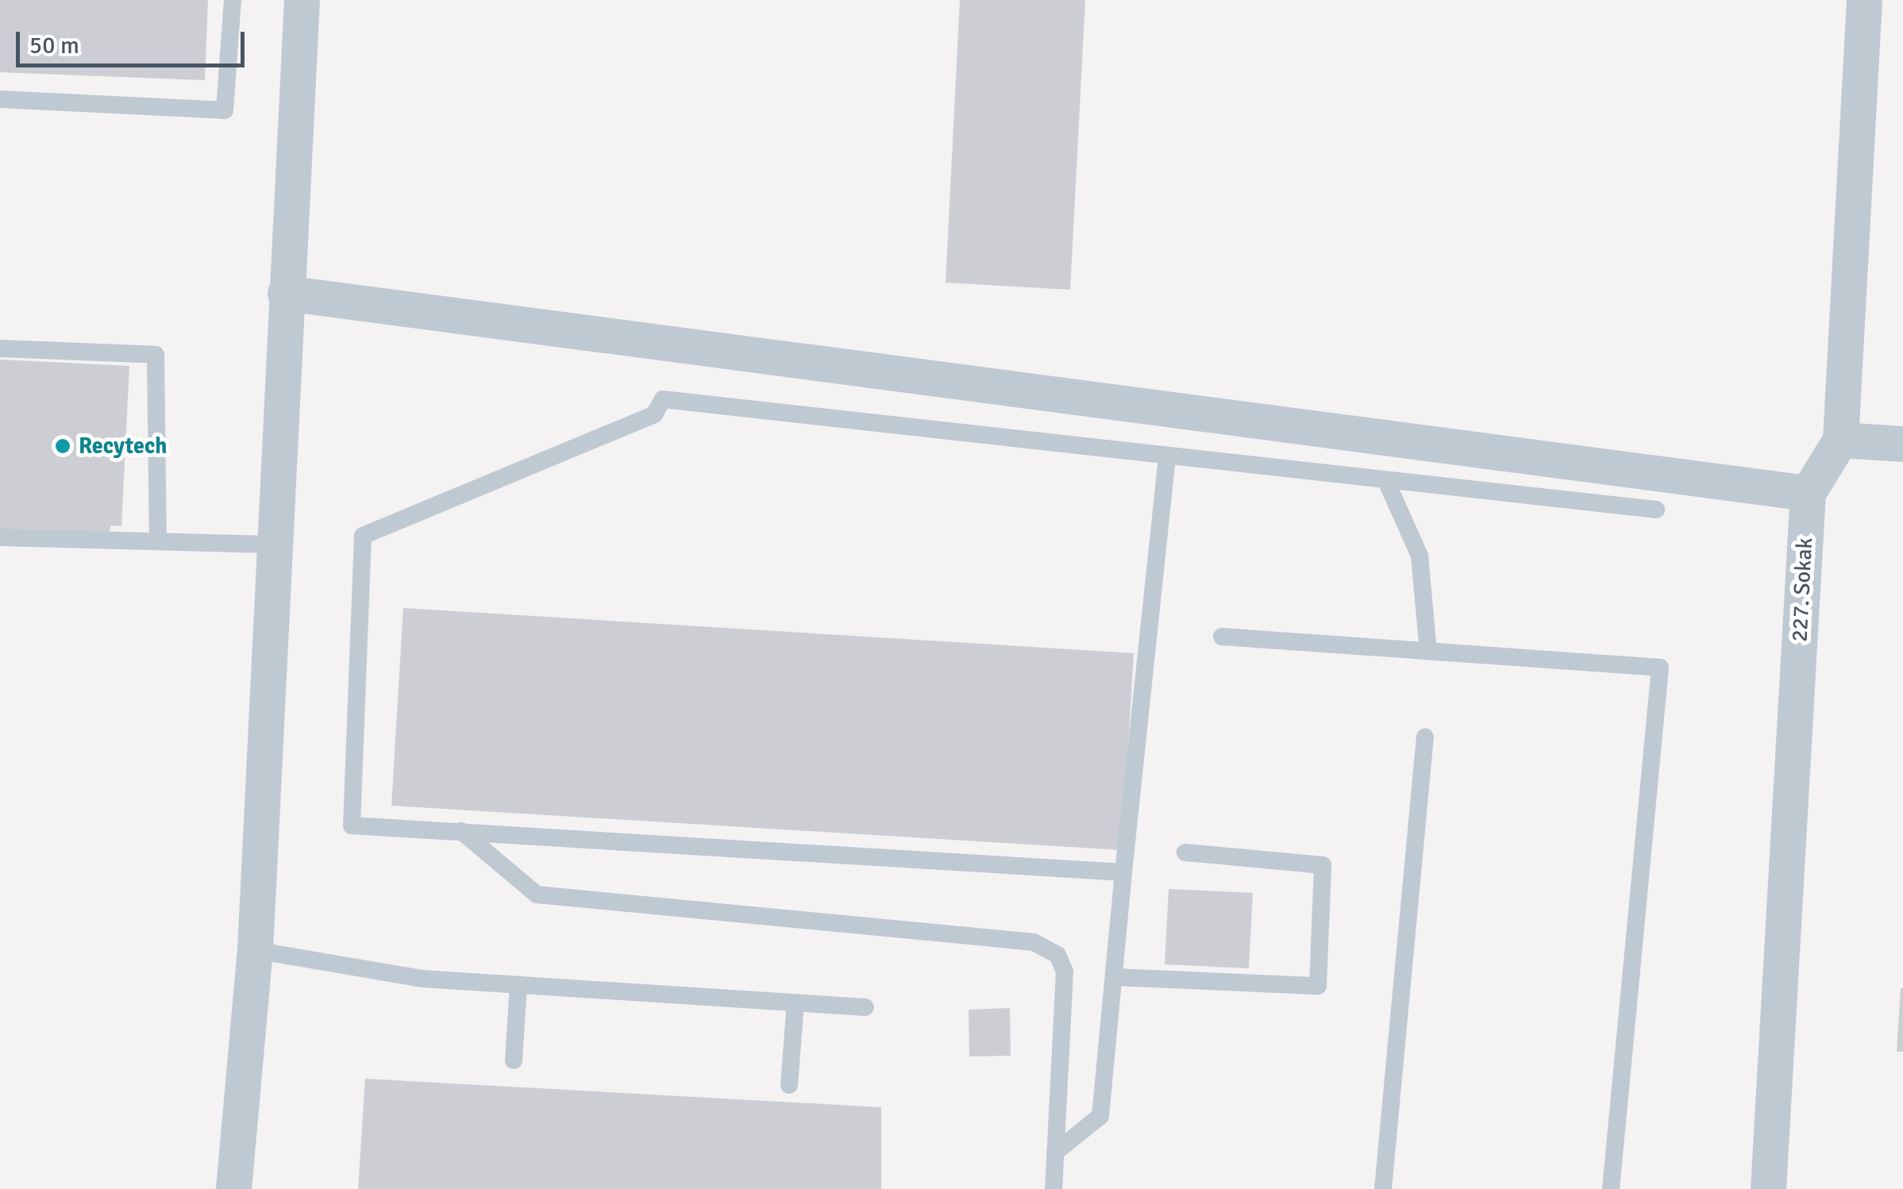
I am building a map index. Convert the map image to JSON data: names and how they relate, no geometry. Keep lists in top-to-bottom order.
{
  "streets": {
    "street": ["227. Sokak"]
  },
  "places": ["Recytech"],
  "scale_bar": "50 m"
}
